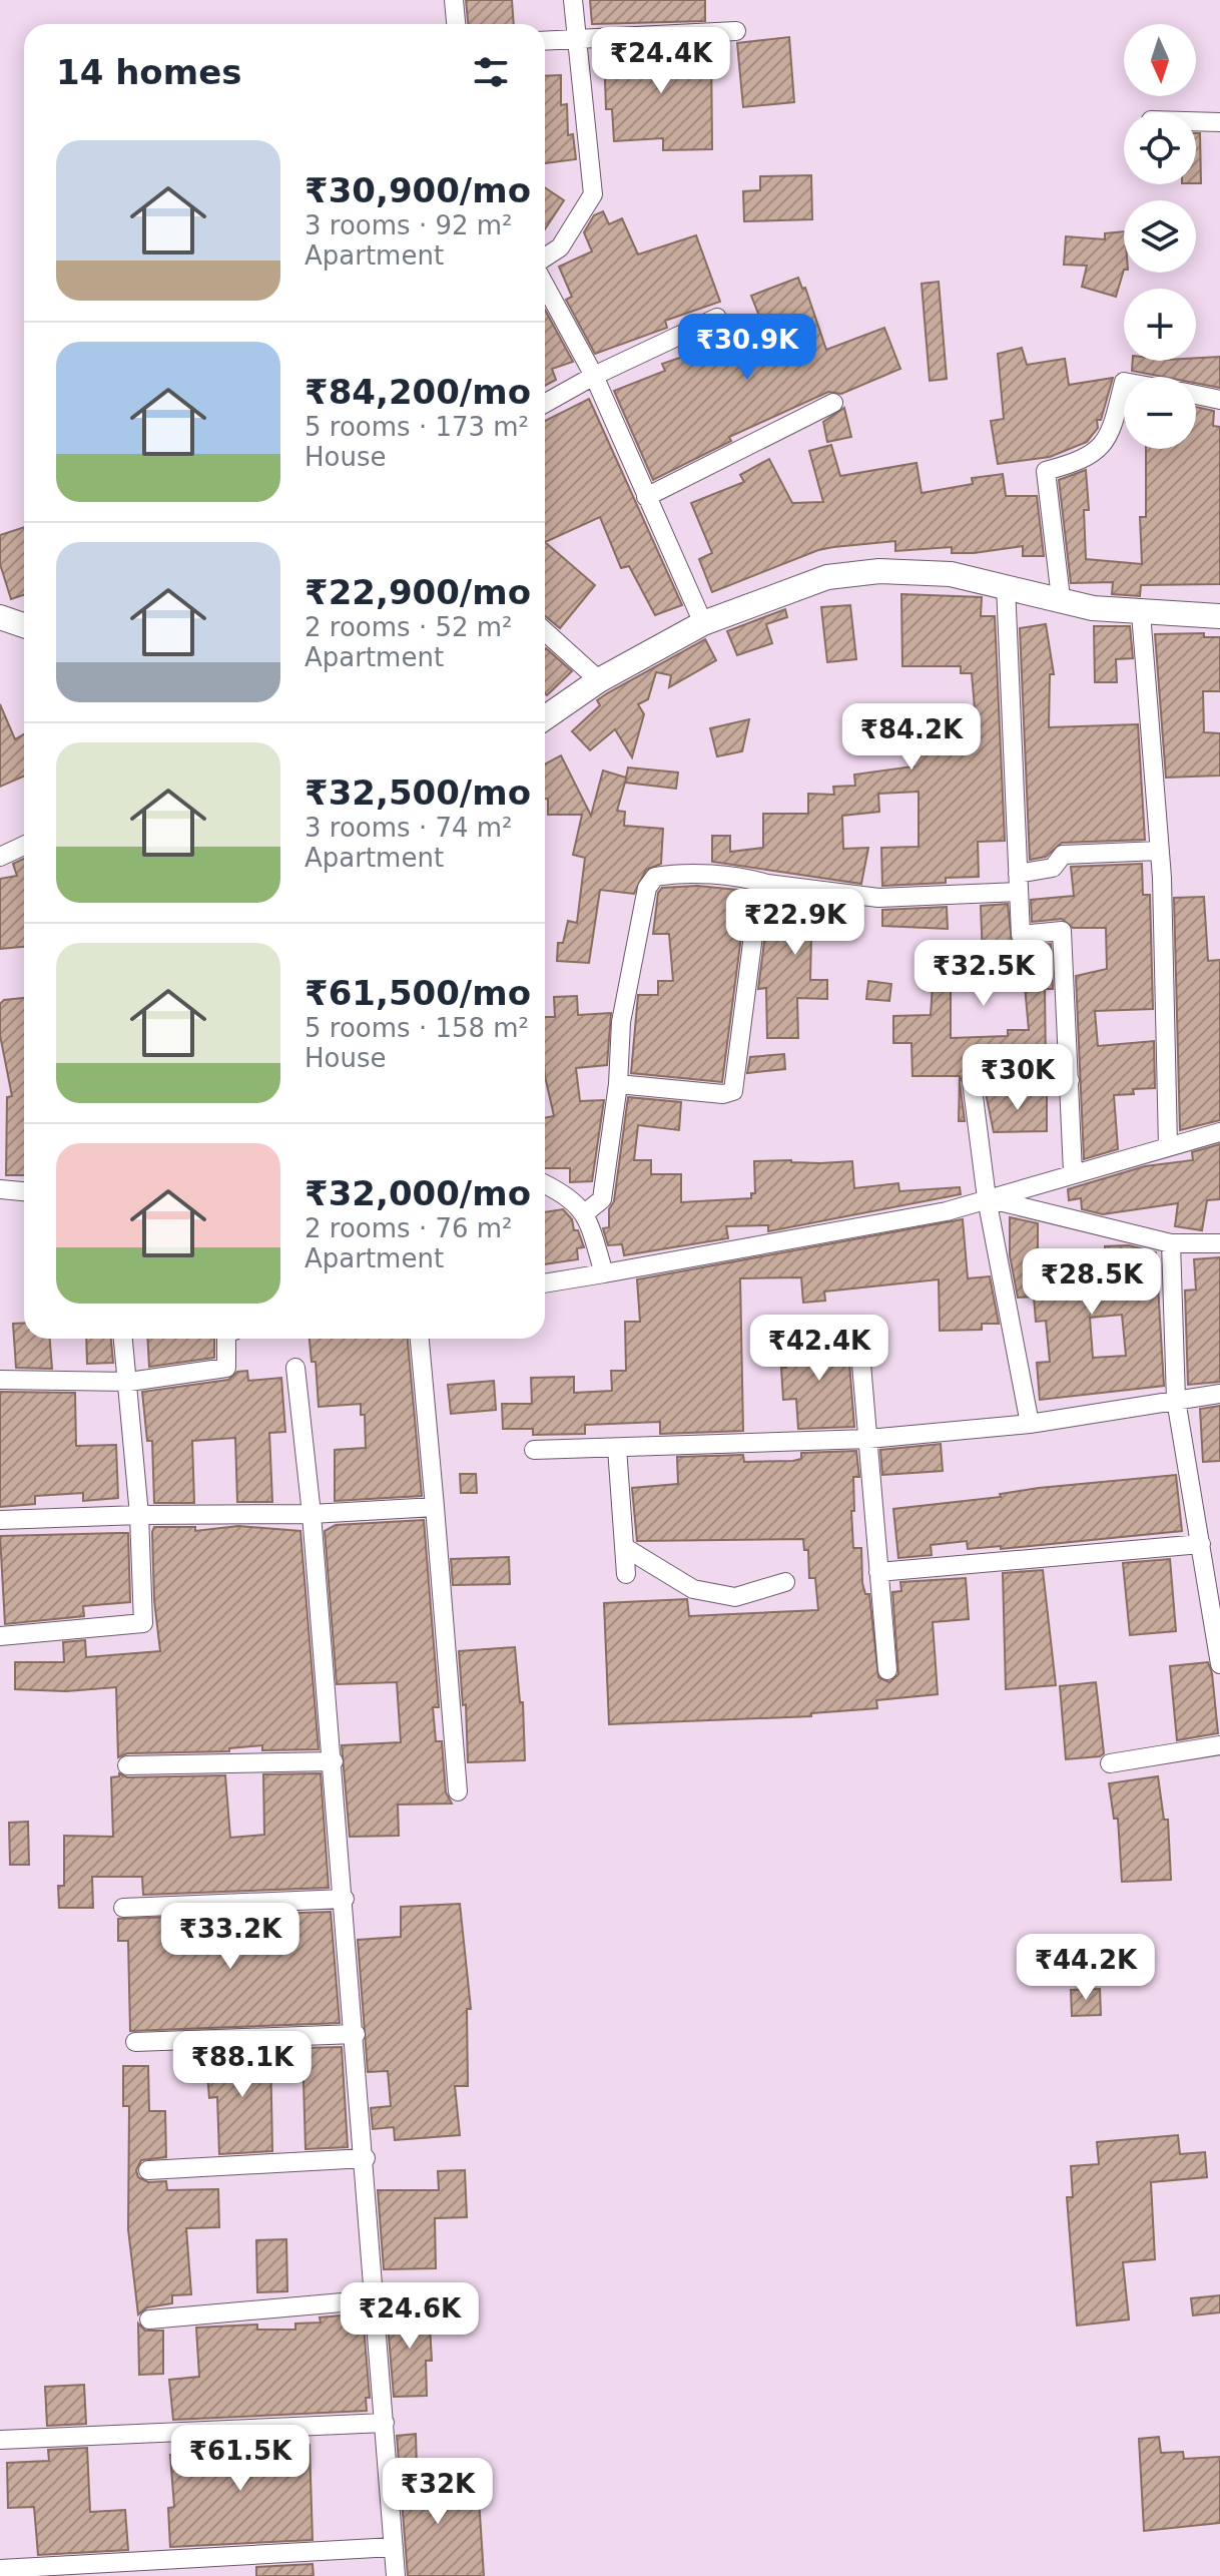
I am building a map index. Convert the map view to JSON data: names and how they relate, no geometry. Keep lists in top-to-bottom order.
{
  "north": "bottom",
  "page": {
    "map_buttons": ["+", "−"],
    "heading": "14 homes",
    "price": [
      "₹24.4K",
      "₹30.9K",
      "₹84.2K",
      "₹22.9K",
      "₹32.5K",
      "₹30K",
      "₹28.5K",
      "₹42.4K",
      "₹33.2K",
      "₹44.2K",
      "₹88.1K",
      "₹24.6K",
      "₹61.5K",
      "₹32K"
    ],
    "list": [
      {
        "name": "₹30,900/mo",
        "note": "3 rooms · 92 m² · Apartment"
      },
      {
        "name": "₹84,200/mo",
        "note": "5 rooms · 173 m² · House"
      },
      {
        "name": "₹22,900/mo",
        "note": "2 rooms · 52 m² · Apartment"
      },
      {
        "name": "₹32,500/mo",
        "note": "3 rooms · 74 m² · Apartment"
      },
      {
        "name": "₹61,500/mo",
        "note": "5 rooms · 158 m² · House"
      },
      {
        "name": "₹32,000/mo",
        "note": "2 rooms · 76 m² · Apartment"
      }
    ]
  }
}
